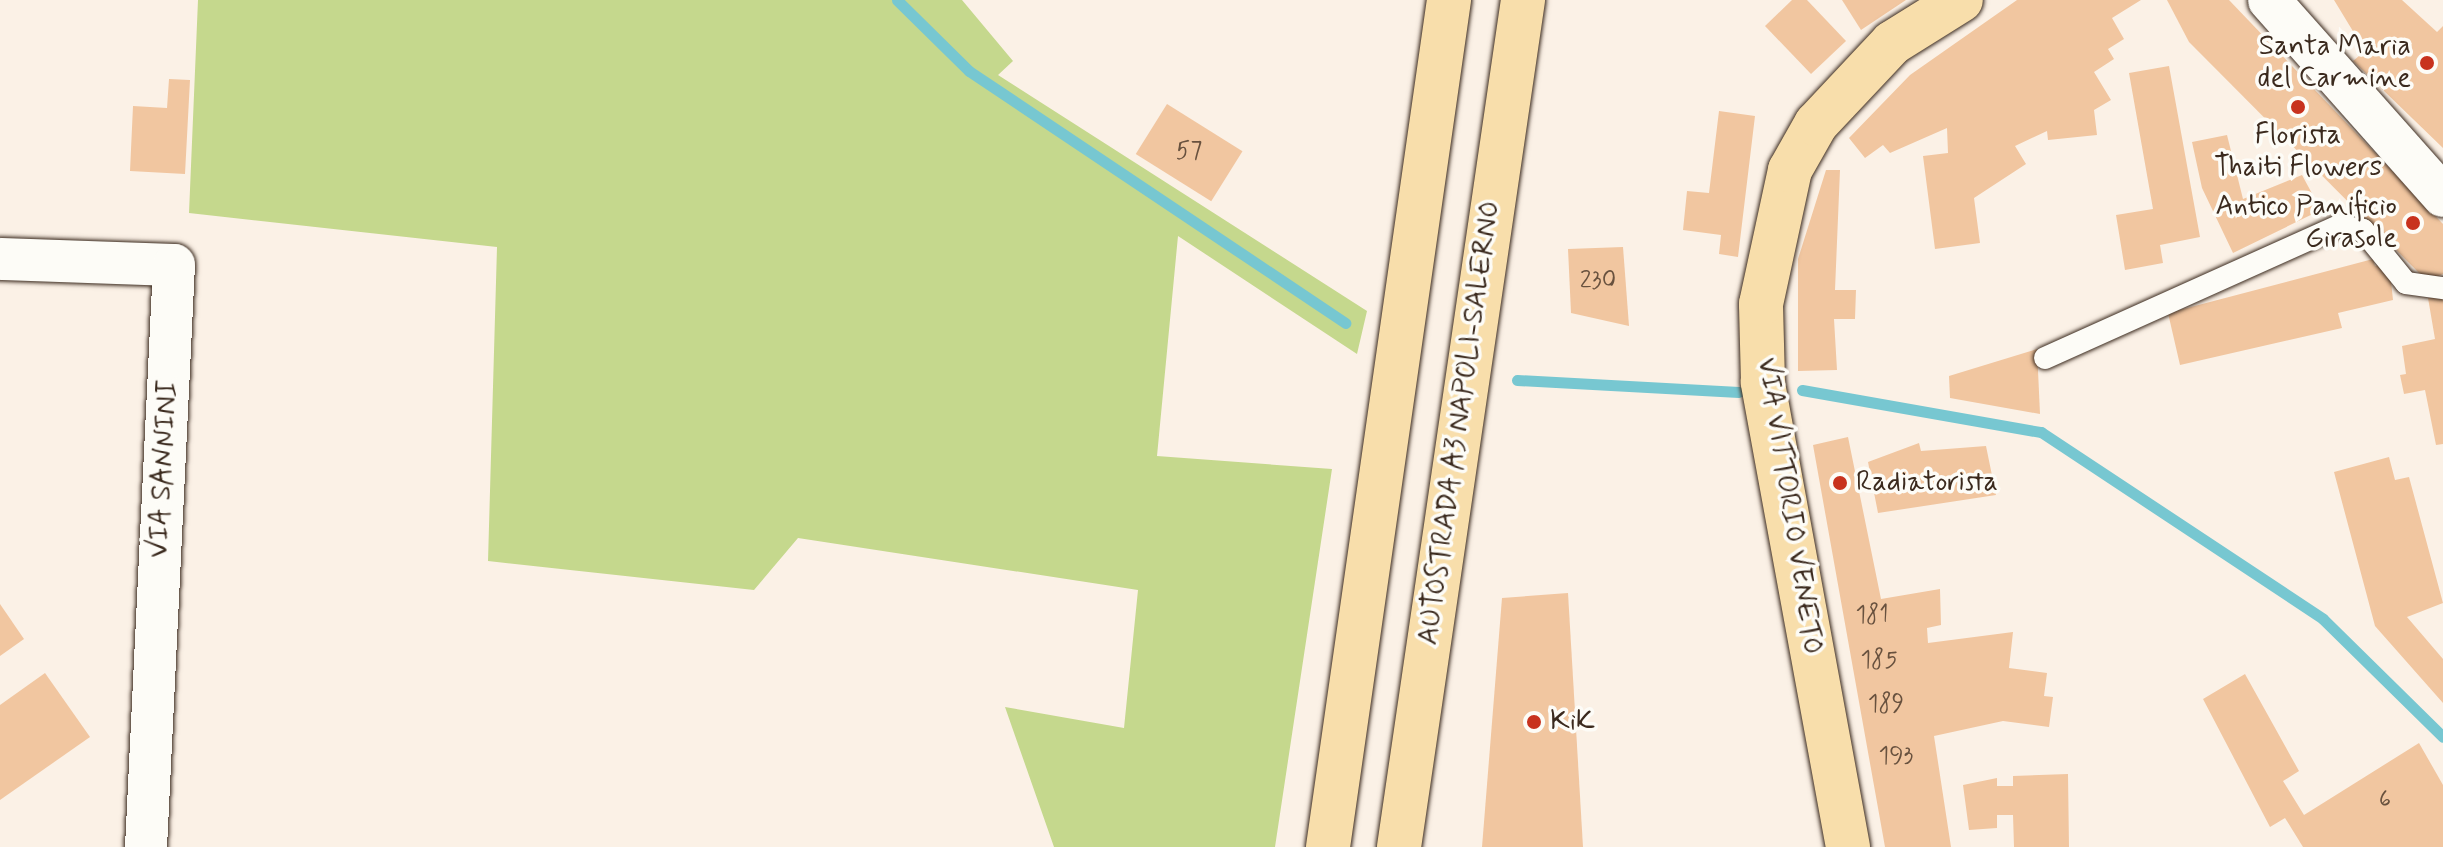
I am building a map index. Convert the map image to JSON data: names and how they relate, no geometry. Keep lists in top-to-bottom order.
{
  "streets": {
    "main road": ["AUTOSTRADA A3 NAPOLI-SALERNO", "VIA VITTORIO VENETO"],
    "street": ["VIA SANNINI"]
  },
  "places": [
    "Santa Maria del Carmine",
    "Florista Thaiti Flowers",
    "Antico Panificio Girasole",
    "Radiatorista",
    "KiK"
  ],
  "house_numbers": [
    "57",
    "230",
    "181",
    "185",
    "189",
    "193",
    "6"
  ]
}
